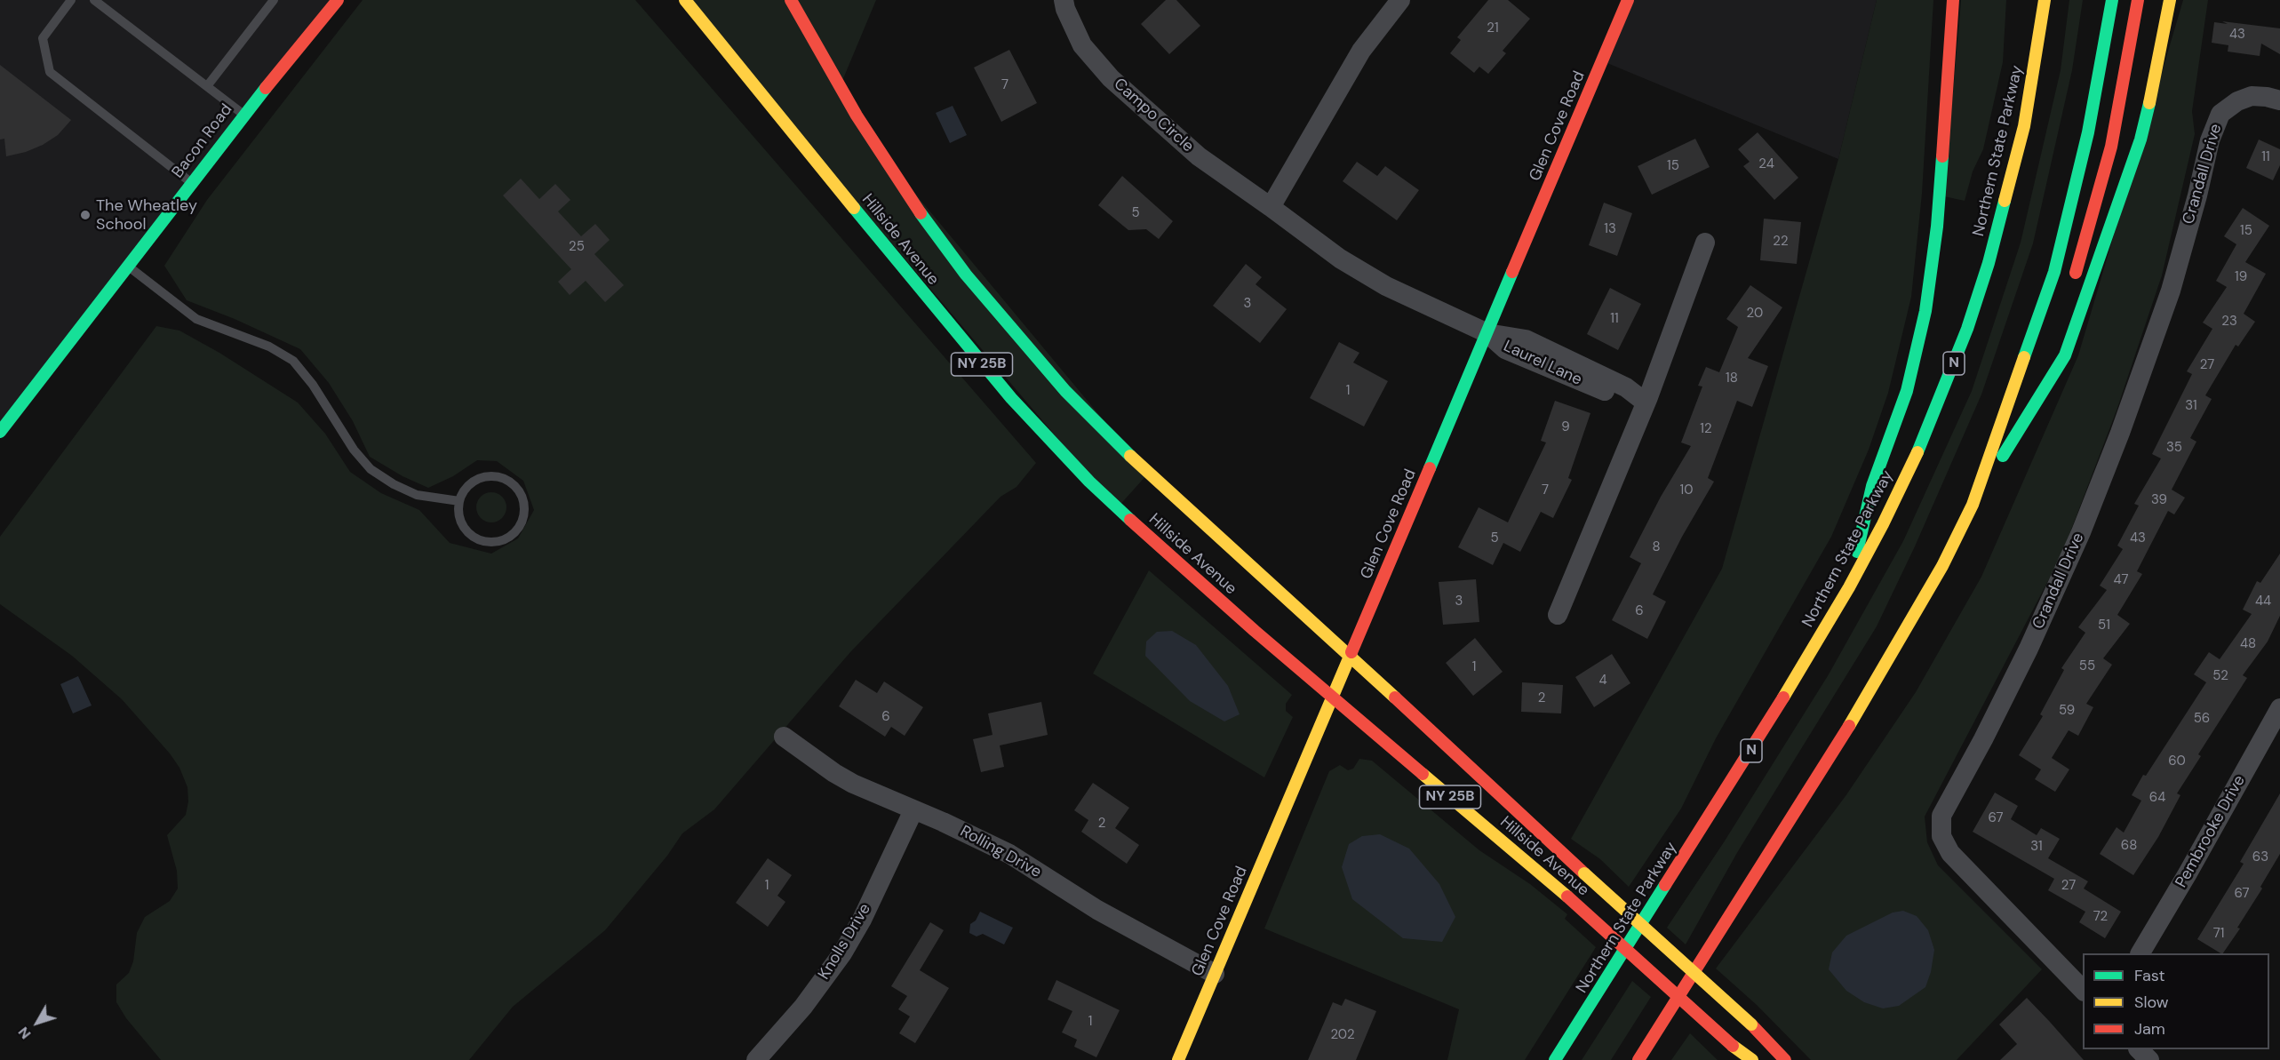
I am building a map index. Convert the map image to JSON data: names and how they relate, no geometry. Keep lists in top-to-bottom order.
{
  "streets": {
    "main road": [
      "Glen Cove Road",
      "Bacon Road",
      "Northern State Parkway",
      "Hillside Avenue",
      "N",
      "NY 25B"
    ],
    "street": [
      "Campo Circle",
      "Crandall Drive",
      "Laurel Lane",
      "Pembrooke Drive",
      "Rolling Drive",
      "Knolls Drive"
    ]
  },
  "crossings": [
    ["Campo Circle", "Glen Cove Road"],
    ["Campo Circle", "Laurel Lane"],
    ["Glen Cove Road", "Hillside Avenue"],
    ["Glen Cove Road", "Laurel Lane"],
    ["Glen Cove Road", "Rolling Drive"],
    ["Rolling Drive", "Knolls Drive"]
  ],
  "places": ["The Wheatley School"],
  "house_numbers": [
    "21",
    "43",
    "7",
    "11",
    "24",
    "15",
    "5",
    "13",
    "15",
    "22",
    "25",
    "19",
    "3",
    "20",
    "11",
    "23",
    "27",
    "18",
    "1",
    "31",
    "9",
    "12",
    "35",
    "7",
    "10",
    "39",
    "5",
    "43",
    "8",
    "47",
    "3",
    "44",
    "6",
    "51",
    "48",
    "55",
    "1",
    "52",
    "4",
    "2",
    "59",
    "6",
    "56",
    "60",
    "64",
    "67",
    "2",
    "68",
    "31",
    "63",
    "1",
    "27",
    "67",
    "72",
    "71",
    "1",
    "202"
  ],
  "legend": ["Fast", "Slow", "Jam"],
  "north": "bottom left"
}
